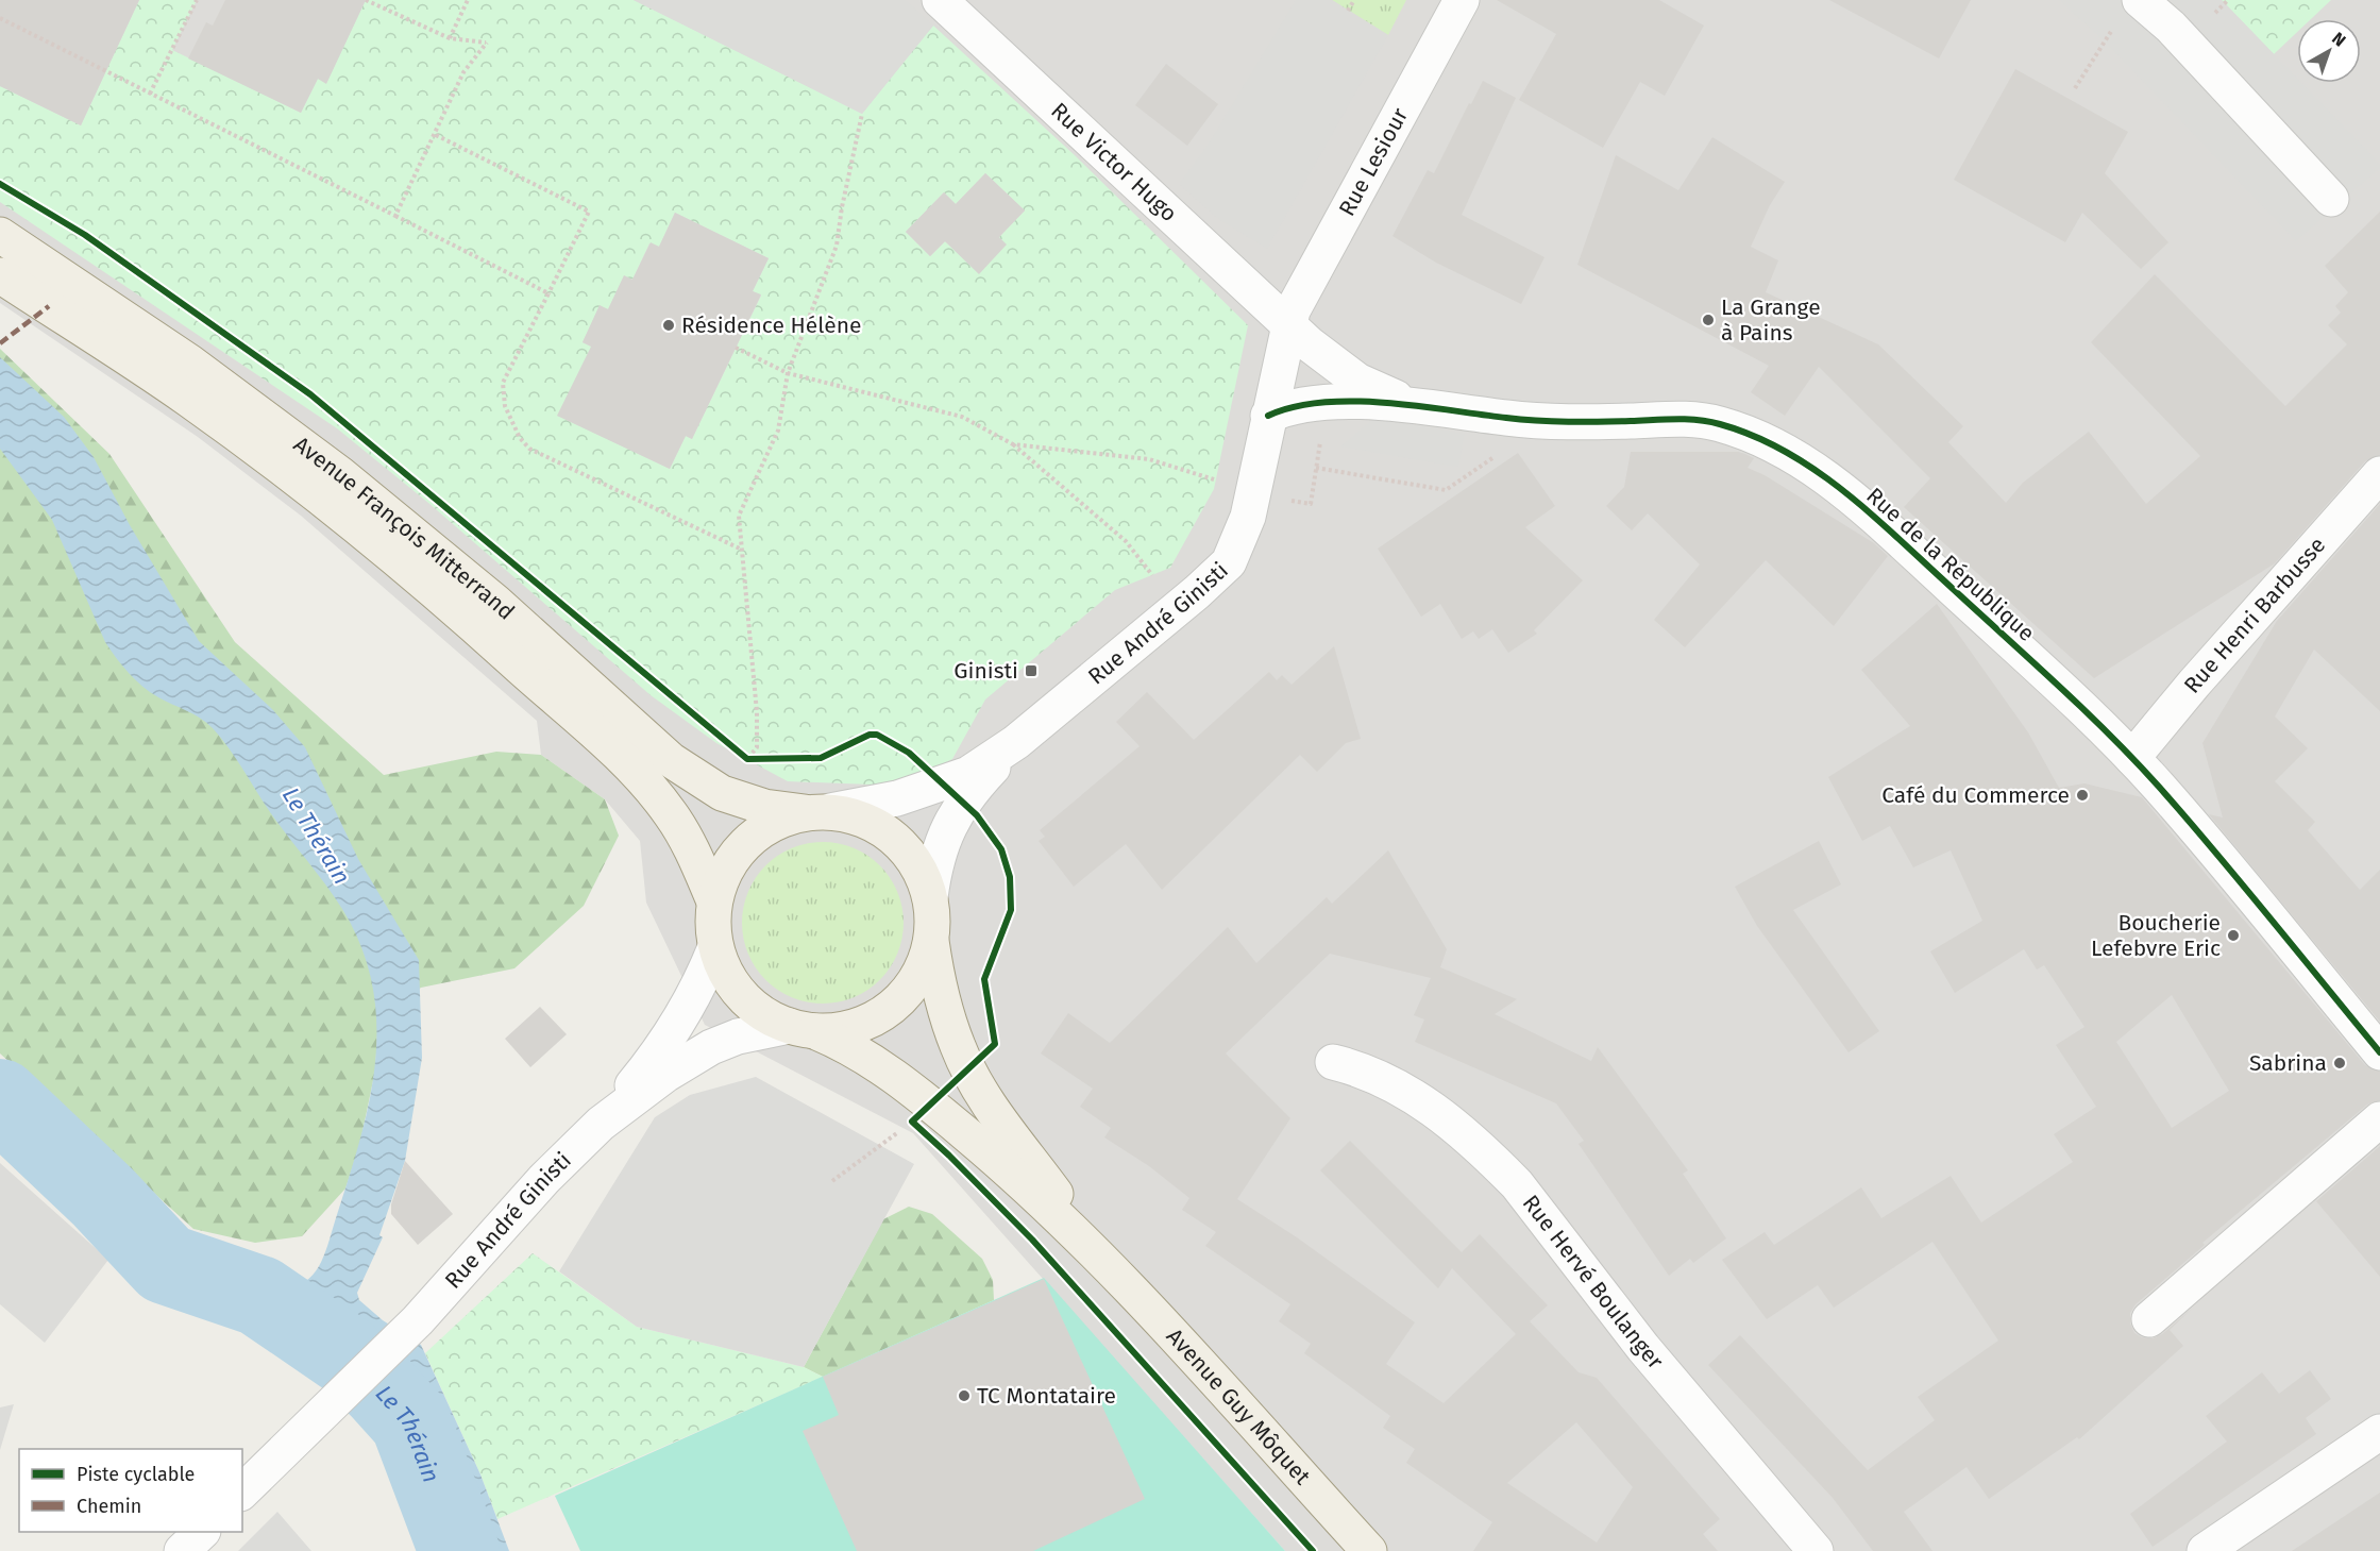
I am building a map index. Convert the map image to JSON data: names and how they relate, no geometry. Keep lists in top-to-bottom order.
{
  "streets": {
    "main road": ["Avenue François Mitterrand", "Avenue Guy Môquet"],
    "street": [
      "Rue Lesiour",
      "Rue Victor Hugo",
      "Rue de la République",
      "Rue Henri Barbusse",
      "Rue André Ginisti",
      "Rue Hervé Boulanger"
    ]
  },
  "crossings": [
    ["Rue Lesiour", "Rue Victor Hugo"],
    ["Rue Lesiour", "Rue de la République"],
    ["Rue Lesiour", "Rue André Ginisti"],
    ["Rue Victor Hugo", "Rue de la République"],
    ["Rue Victor Hugo", "Rue André Ginisti"],
    ["Avenue François Mitterrand", "Rue André Ginisti"],
    ["Avenue François Mitterrand", "Avenue Guy Môquet"],
    ["Rue de la République", "Rue Henri Barbusse"],
    ["Rue de la République", "Rue André Ginisti"],
    ["Rue André Ginisti", "Avenue Guy Môquet"]
  ],
  "water": ["Le Thérain"],
  "places": {
    "other": [
      "La Grange à Pains",
      "Résidence Hélène",
      "Café du Commerce",
      "Boucherie Lefebvre Eric",
      "Sabrina",
      "TC Montataire"
    ],
    "transit": ["Ginisti"]
  },
  "legend": ["Piste cyclable", "Chemin"],
  "north": "top right"
}
